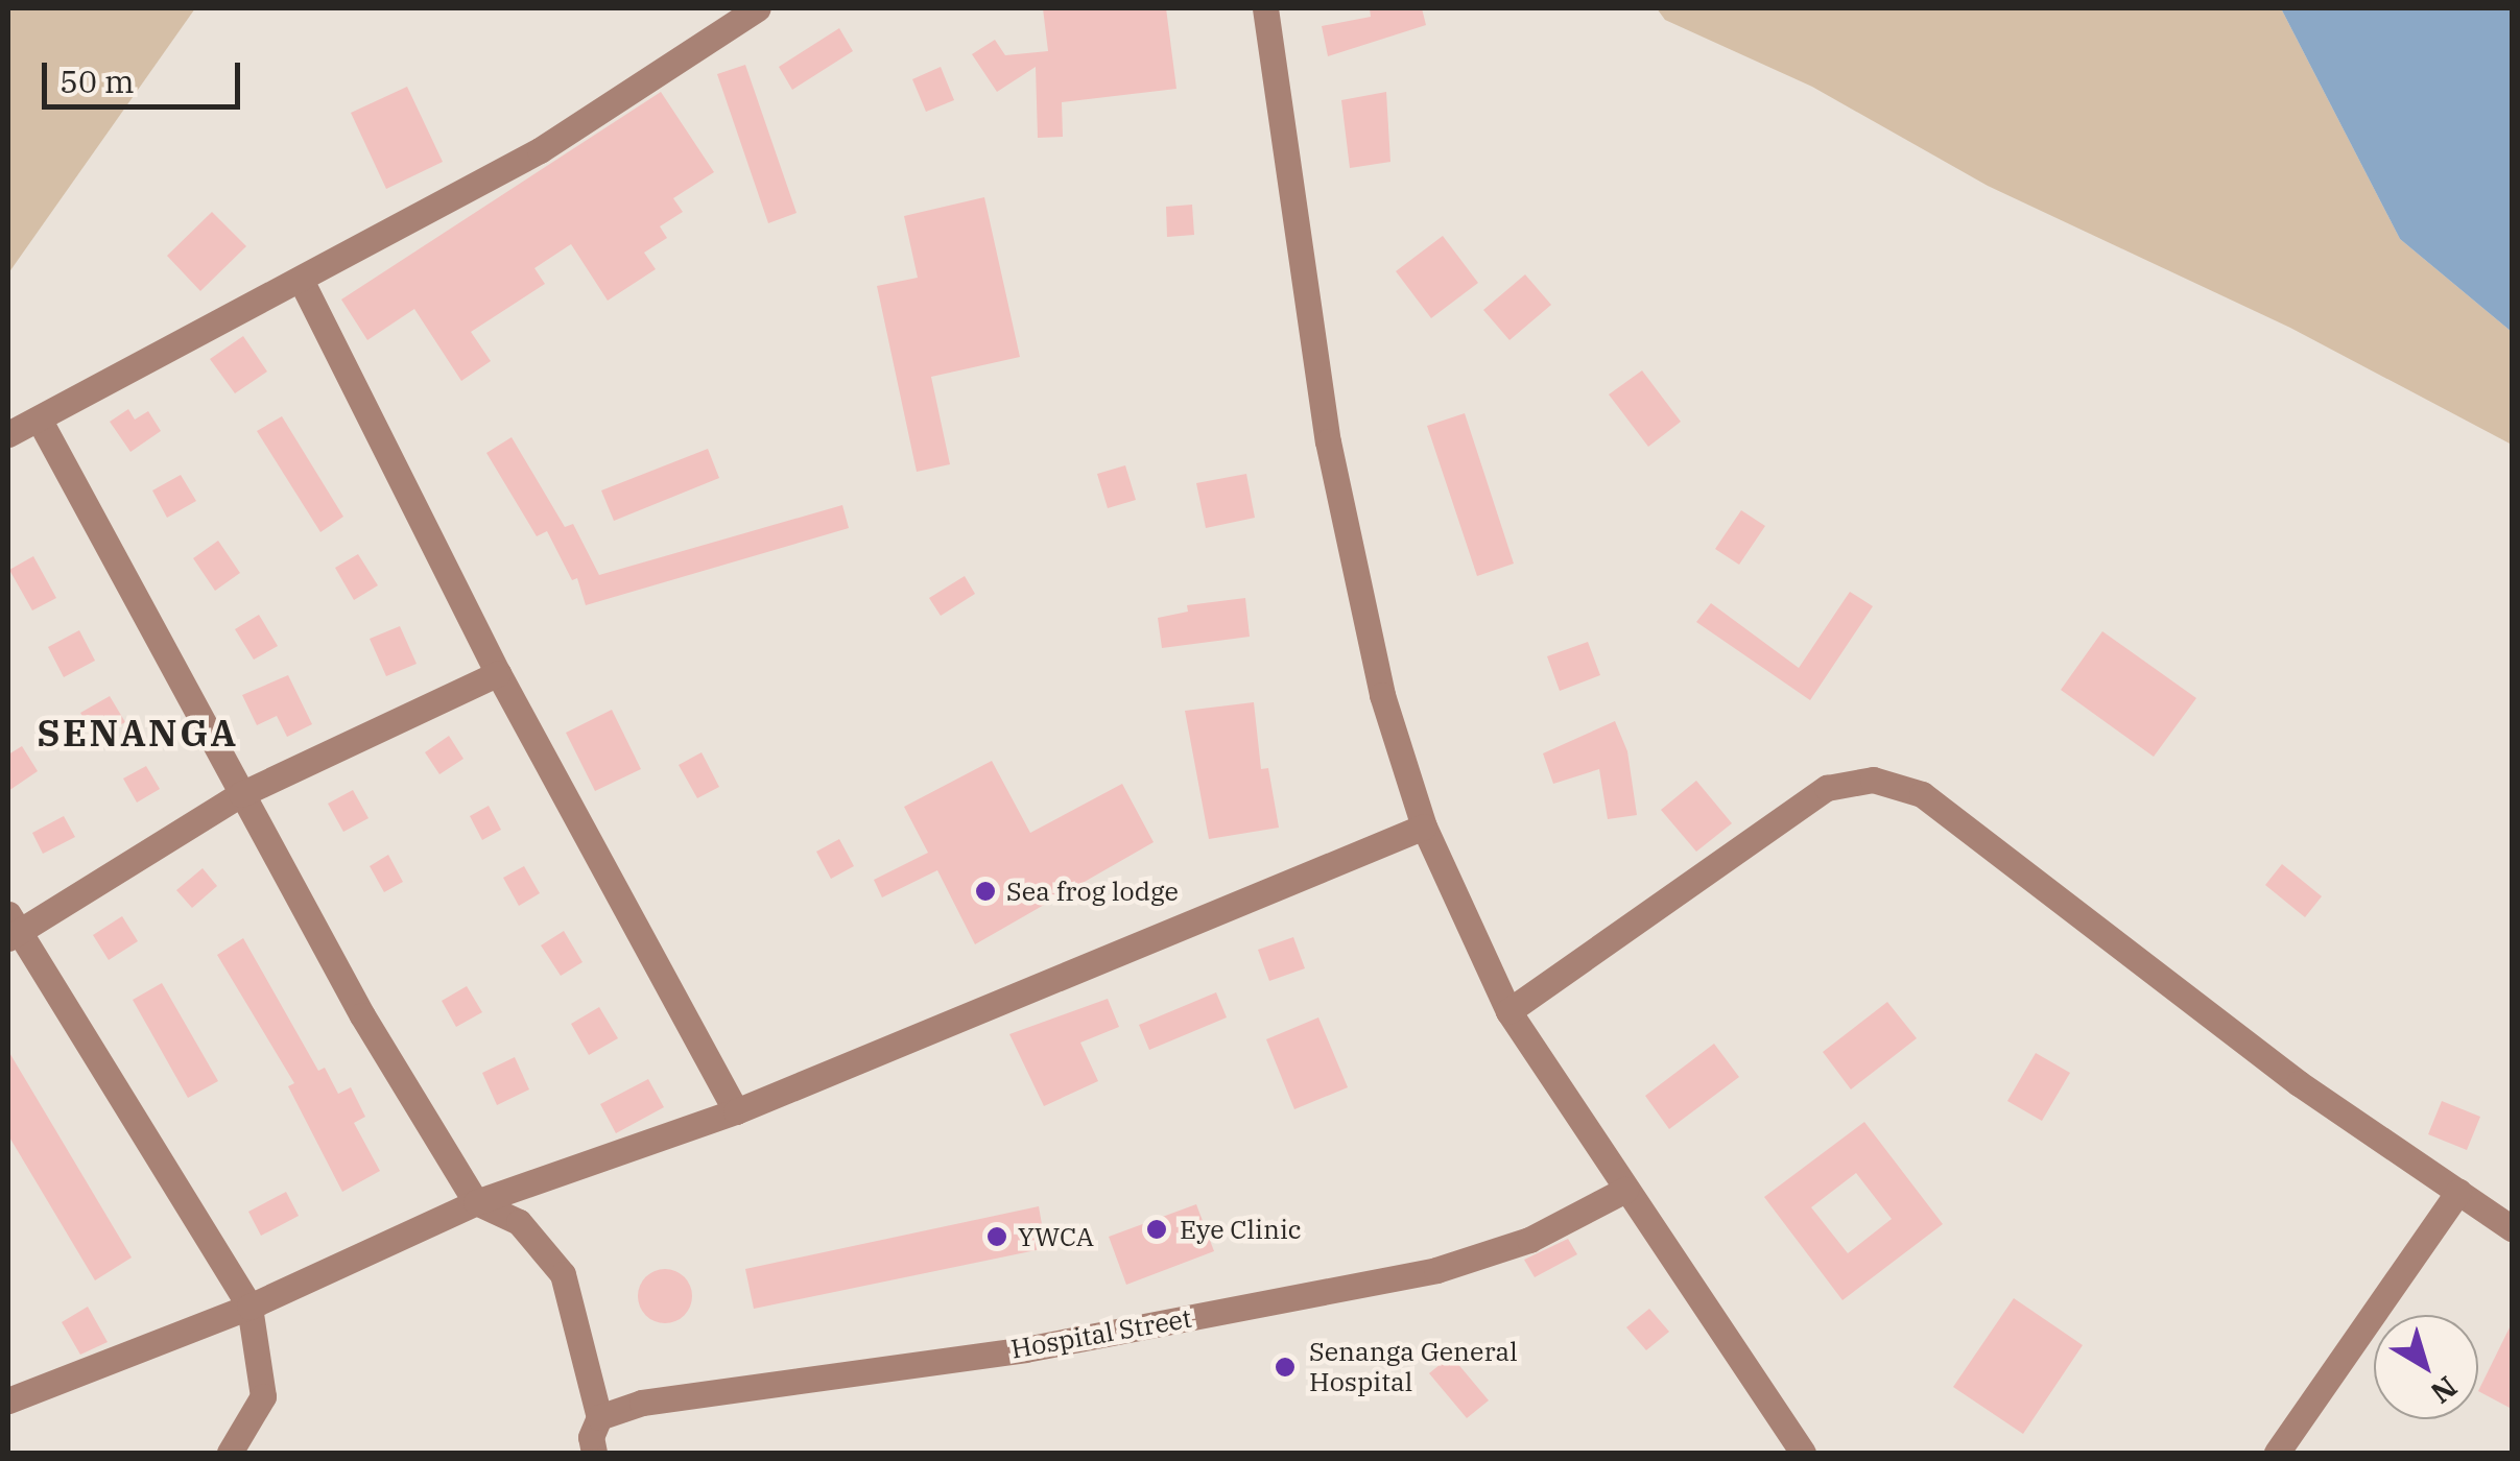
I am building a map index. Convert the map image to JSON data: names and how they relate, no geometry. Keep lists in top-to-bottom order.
{
  "streets": {
    "street": ["Hospital Street"]
  },
  "districts": ["SENANGA"],
  "places": [
    "Sea frog lodge",
    "Eye Clinic",
    "YWCA",
    "Senanga General Hospital"
  ],
  "scale_bar": "50 m",
  "north": "bottom right"
}
